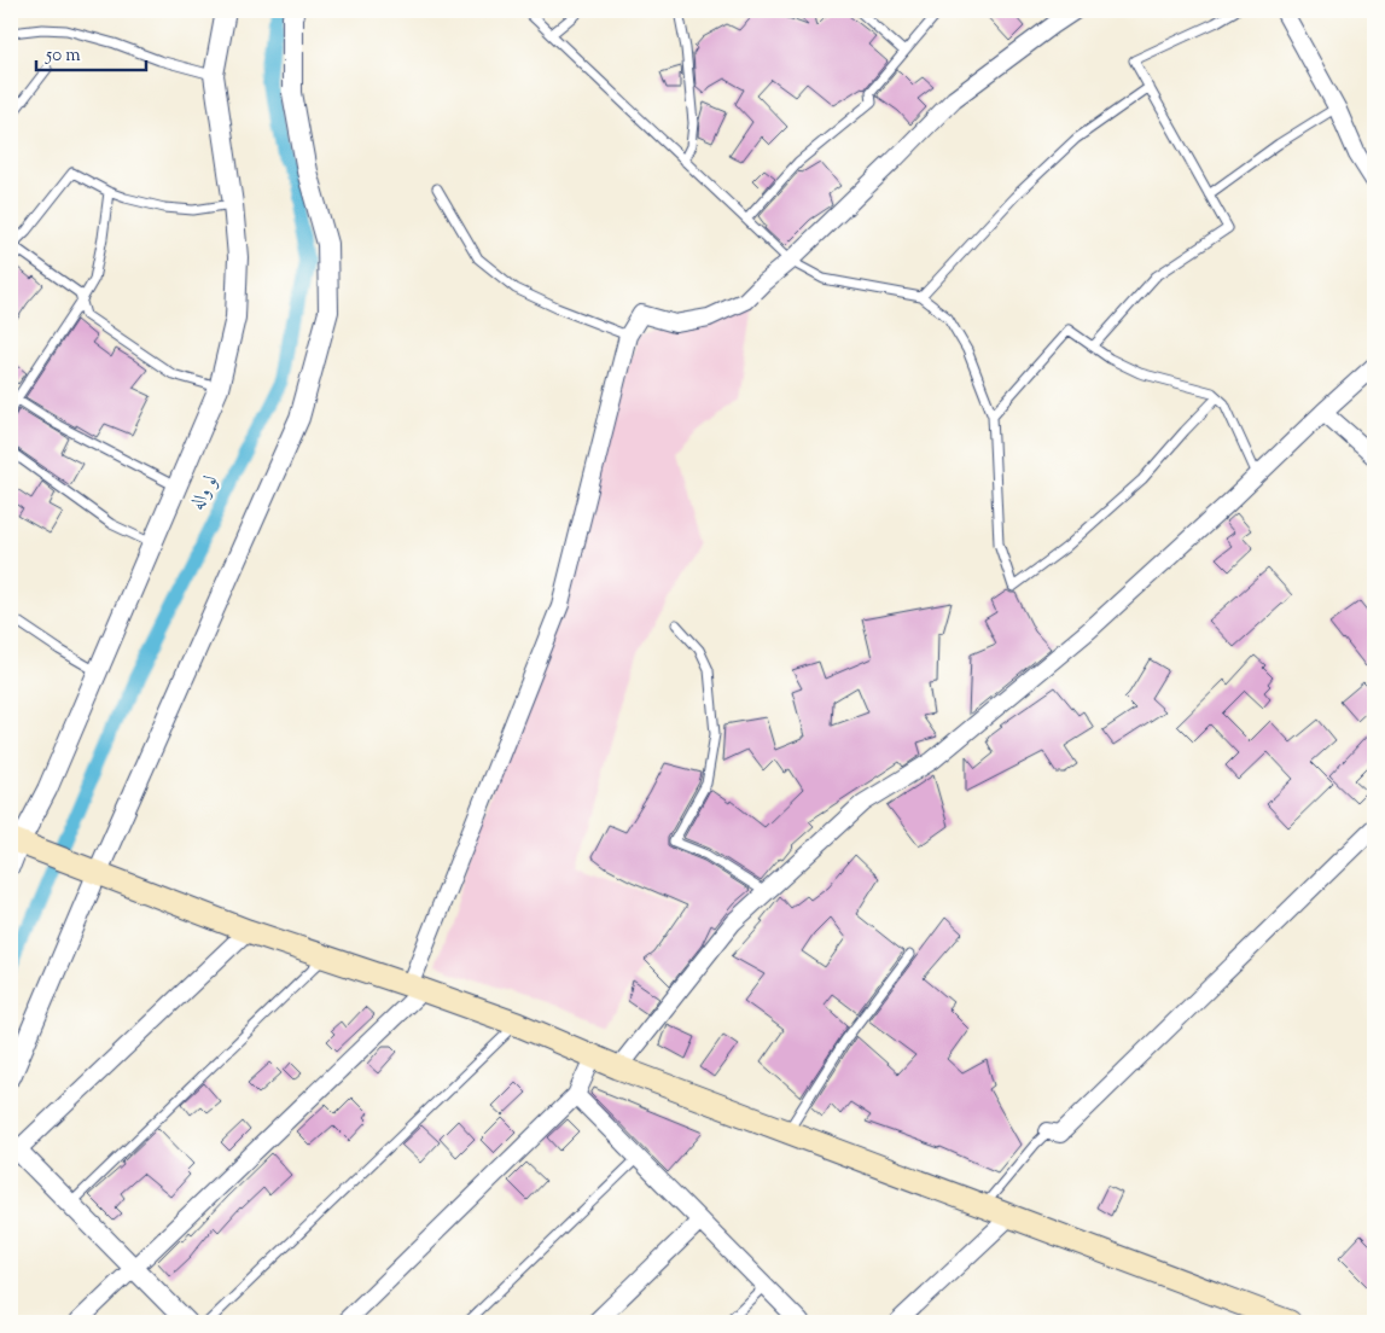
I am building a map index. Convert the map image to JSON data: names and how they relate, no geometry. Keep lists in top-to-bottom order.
{
  "water": ["لو واله"],
  "scale_bar": "50 m"
}
